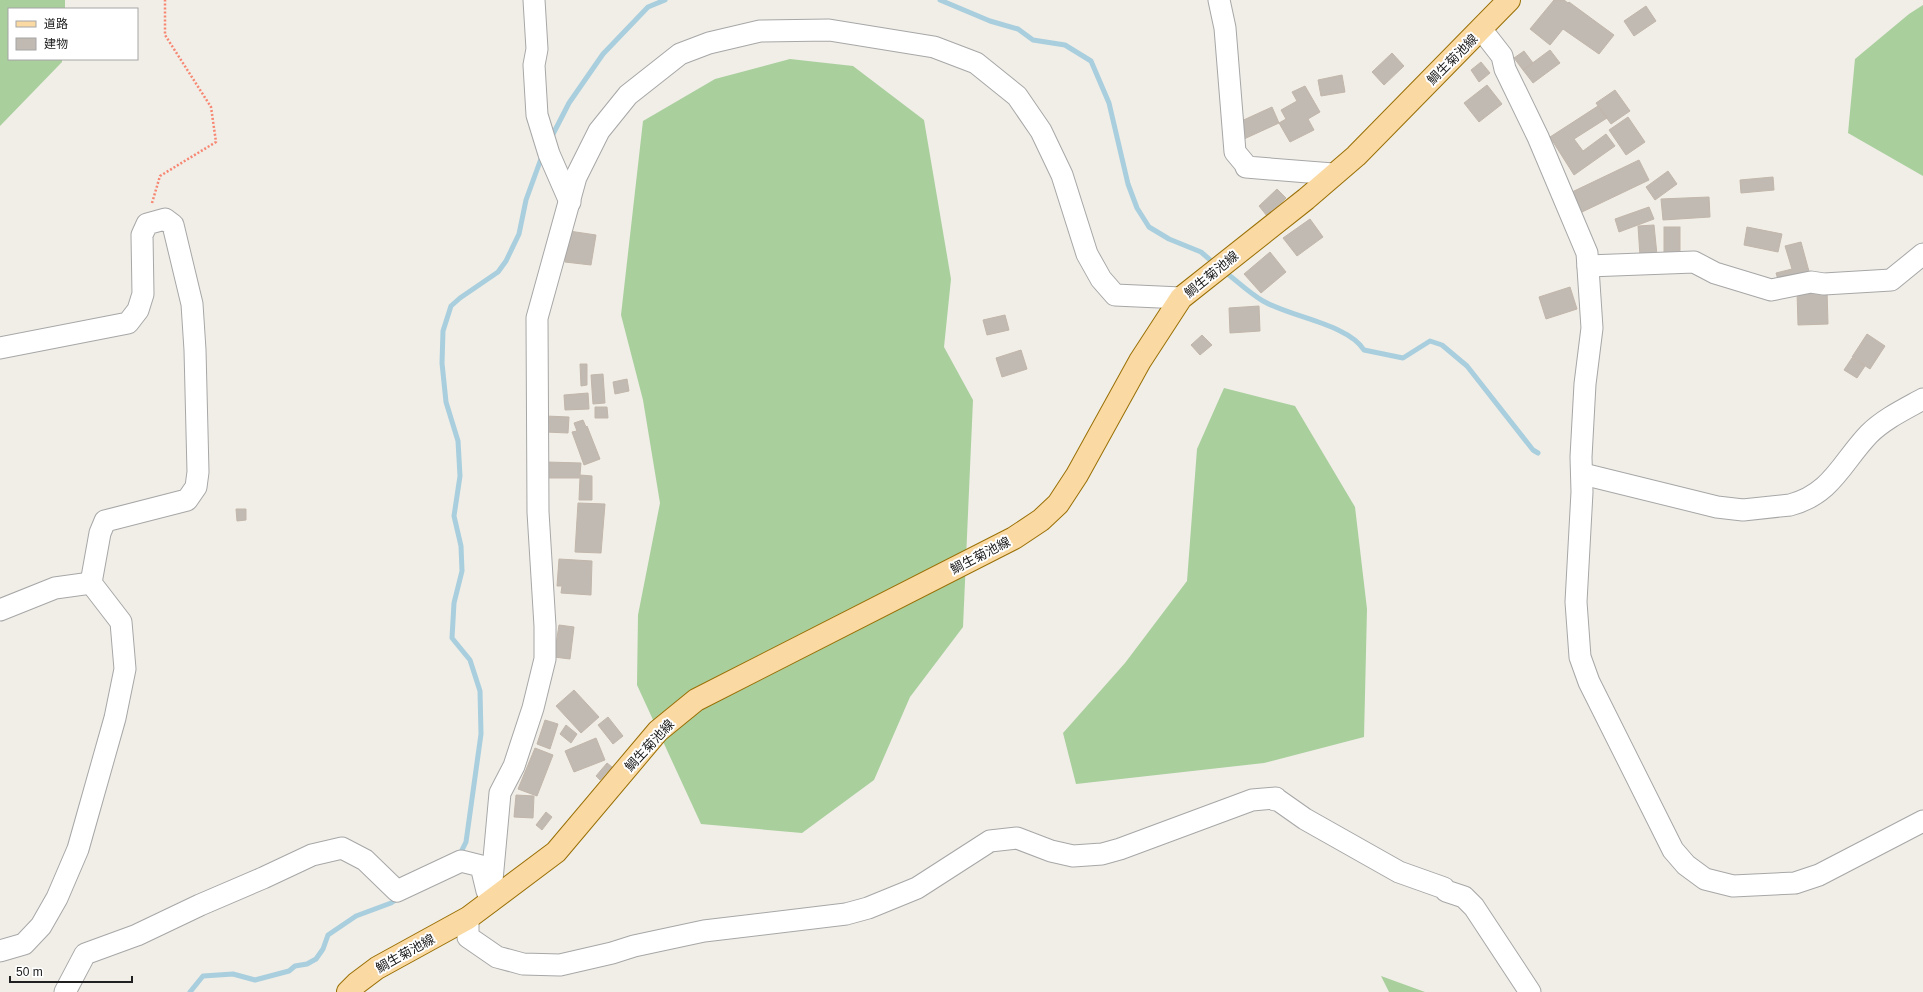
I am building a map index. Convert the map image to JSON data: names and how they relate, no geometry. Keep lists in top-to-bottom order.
{
  "streets": {
    "main road": ["鯛生菊池線"]
  },
  "legend": ["道路", "建物"],
  "scale_bar": "50 m"
}
